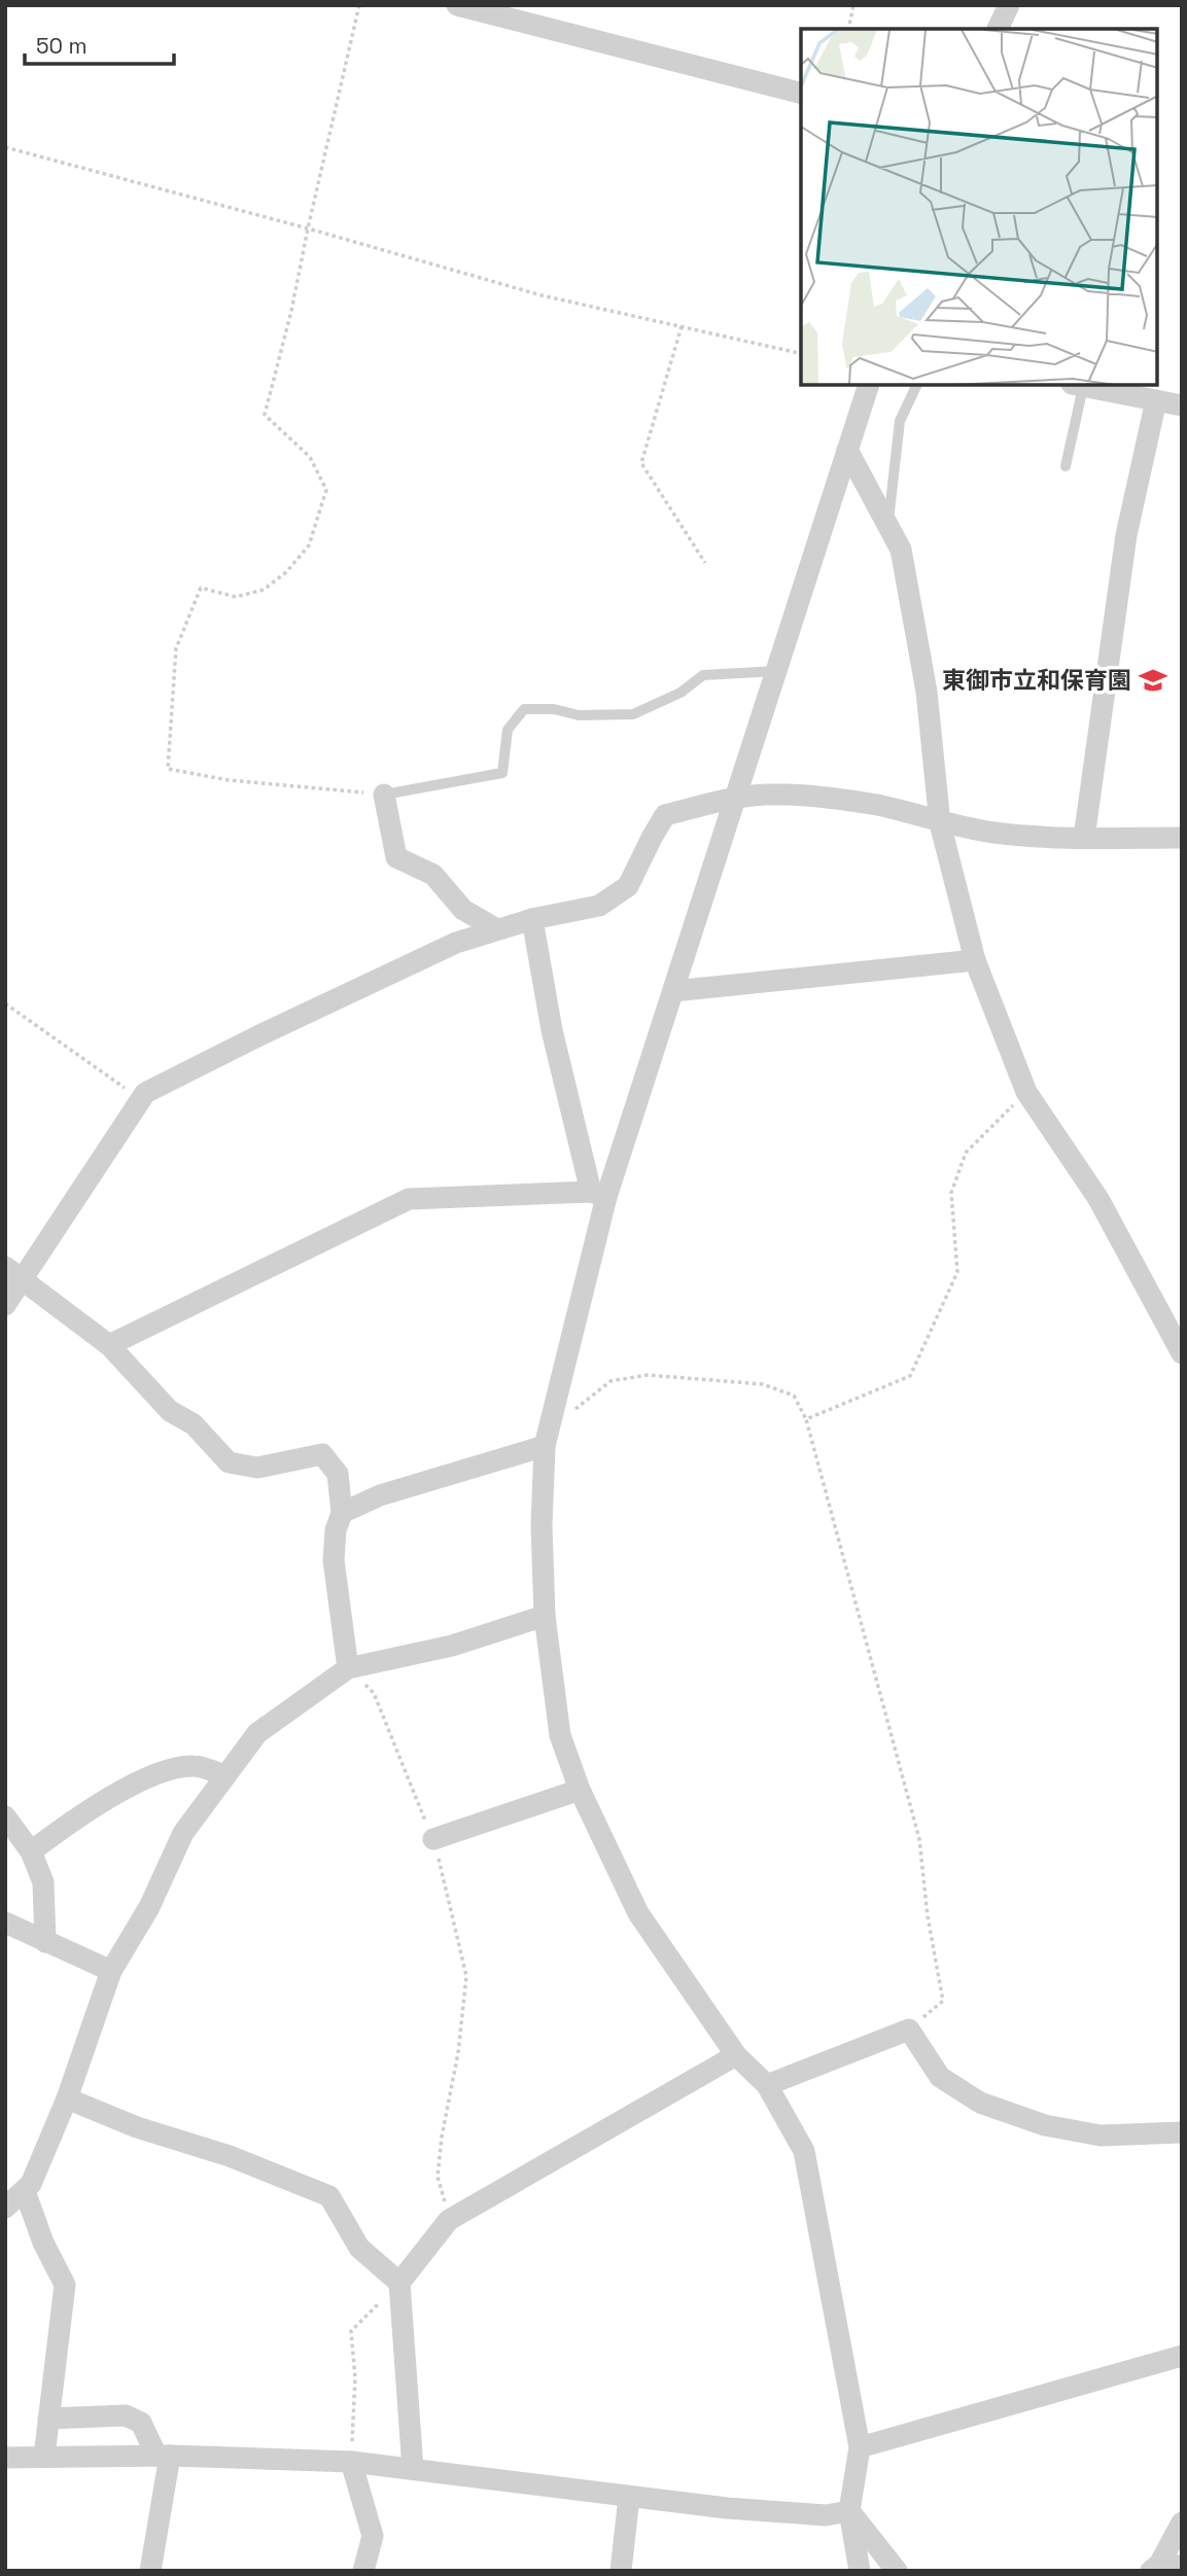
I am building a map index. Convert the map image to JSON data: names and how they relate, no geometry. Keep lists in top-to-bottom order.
{
  "places": {
    "school or university": ["東御市立和保育園"]
  },
  "scale_bar": "50 m"
}
